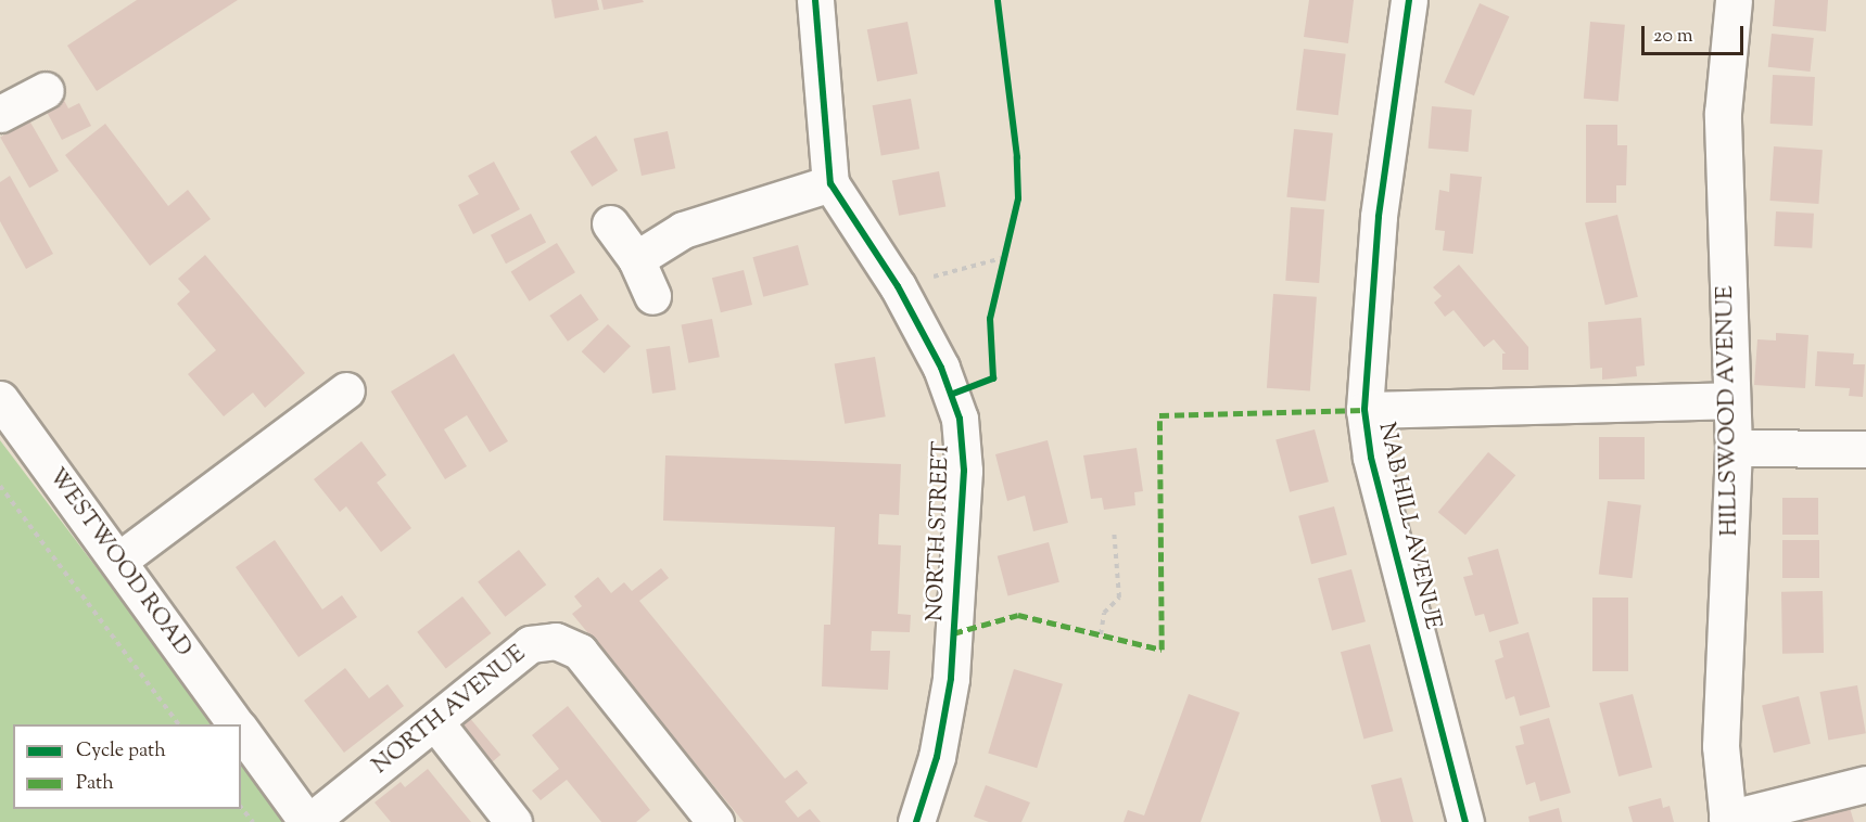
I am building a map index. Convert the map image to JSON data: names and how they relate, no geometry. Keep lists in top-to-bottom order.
{
  "streets": {
    "street": [
      "HILLSWOOD AVENUE",
      "NAB HILL AVENUE",
      "NORTH STREET",
      "WESTWOOD ROAD",
      "NORTH AVENUE"
    ]
  },
  "crossings": [
    ["HILLSWOOD AVENUE", "NAB HILL AVENUE"],
    ["WESTWOOD ROAD", "NORTH AVENUE"]
  ],
  "legend": ["Cycle path", "Path"],
  "scale_bar": "20 m"
}
